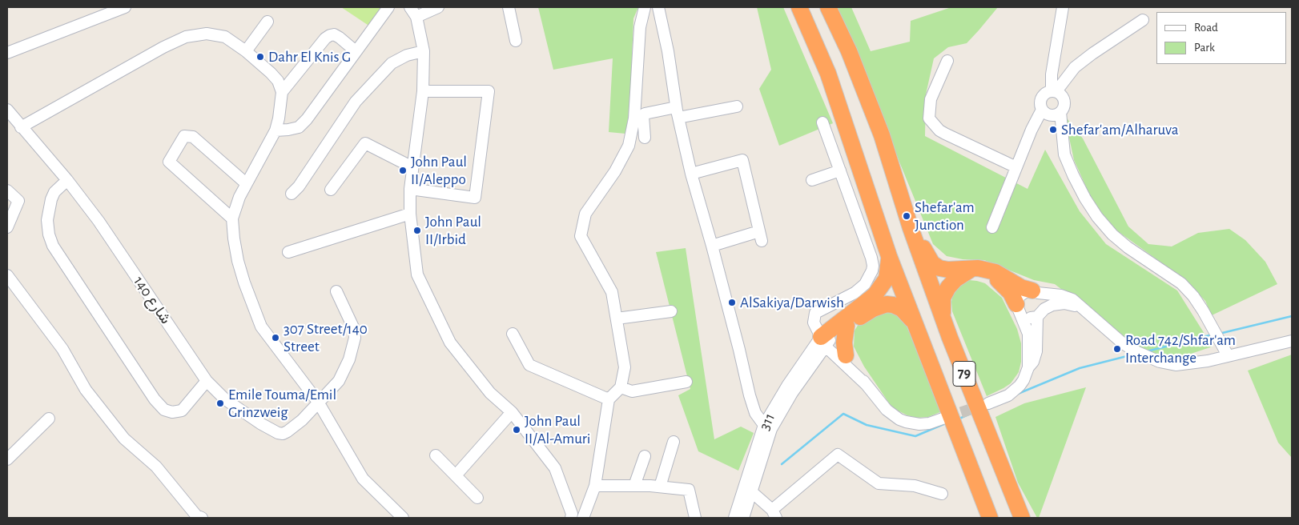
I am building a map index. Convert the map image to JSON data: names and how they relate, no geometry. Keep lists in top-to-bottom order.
{
  "streets": {
    "highway": ["79"],
    "street": ["شارع 140", "311"]
  },
  "places": [
    "Dahr El Knis G",
    "Shefar'am/Alharuva",
    "John Paul II/Aleppo",
    "Shefar'am Junction",
    "John Paul II/Irbid",
    "AlSakiya/Darwish",
    "307 Street/140 Street",
    "Road 742/Shfar'am Interchange",
    "Emile Touma/Emil Grinzweig",
    "John Paul II/Al-Amuri"
  ],
  "legend": ["Road", "Park"]
}
